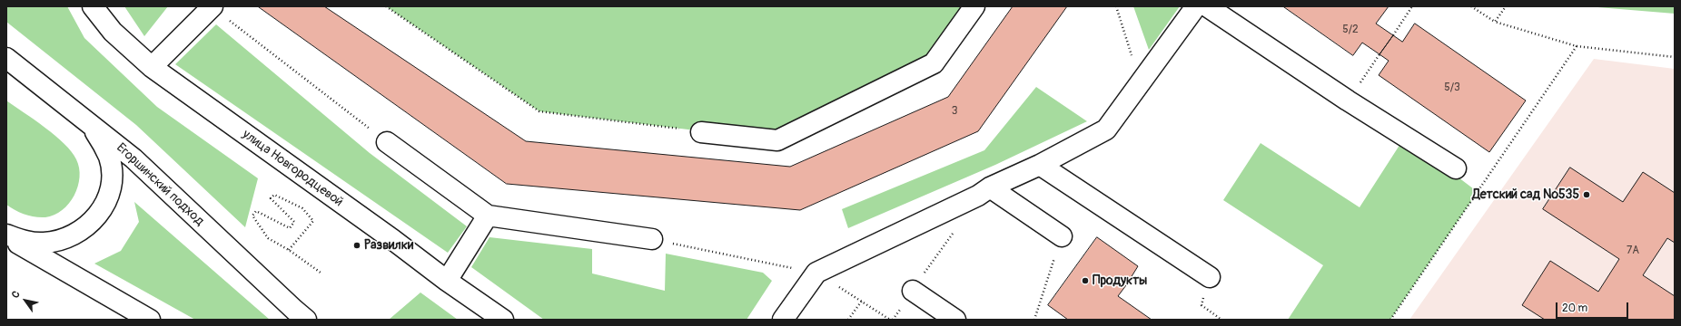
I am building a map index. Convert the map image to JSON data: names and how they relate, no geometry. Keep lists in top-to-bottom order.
{
  "streets": {
    "main road": ["улица Новгородцевой", "Егоршинский подход"]
  },
  "places": ["Детский сад №535", "Развилки", "Продукты"],
  "house_numbers": [
    "5/2",
    "5/3",
    "3",
    "7А"
  ],
  "scale_bar": "20 m",
  "north": "top left"
}
